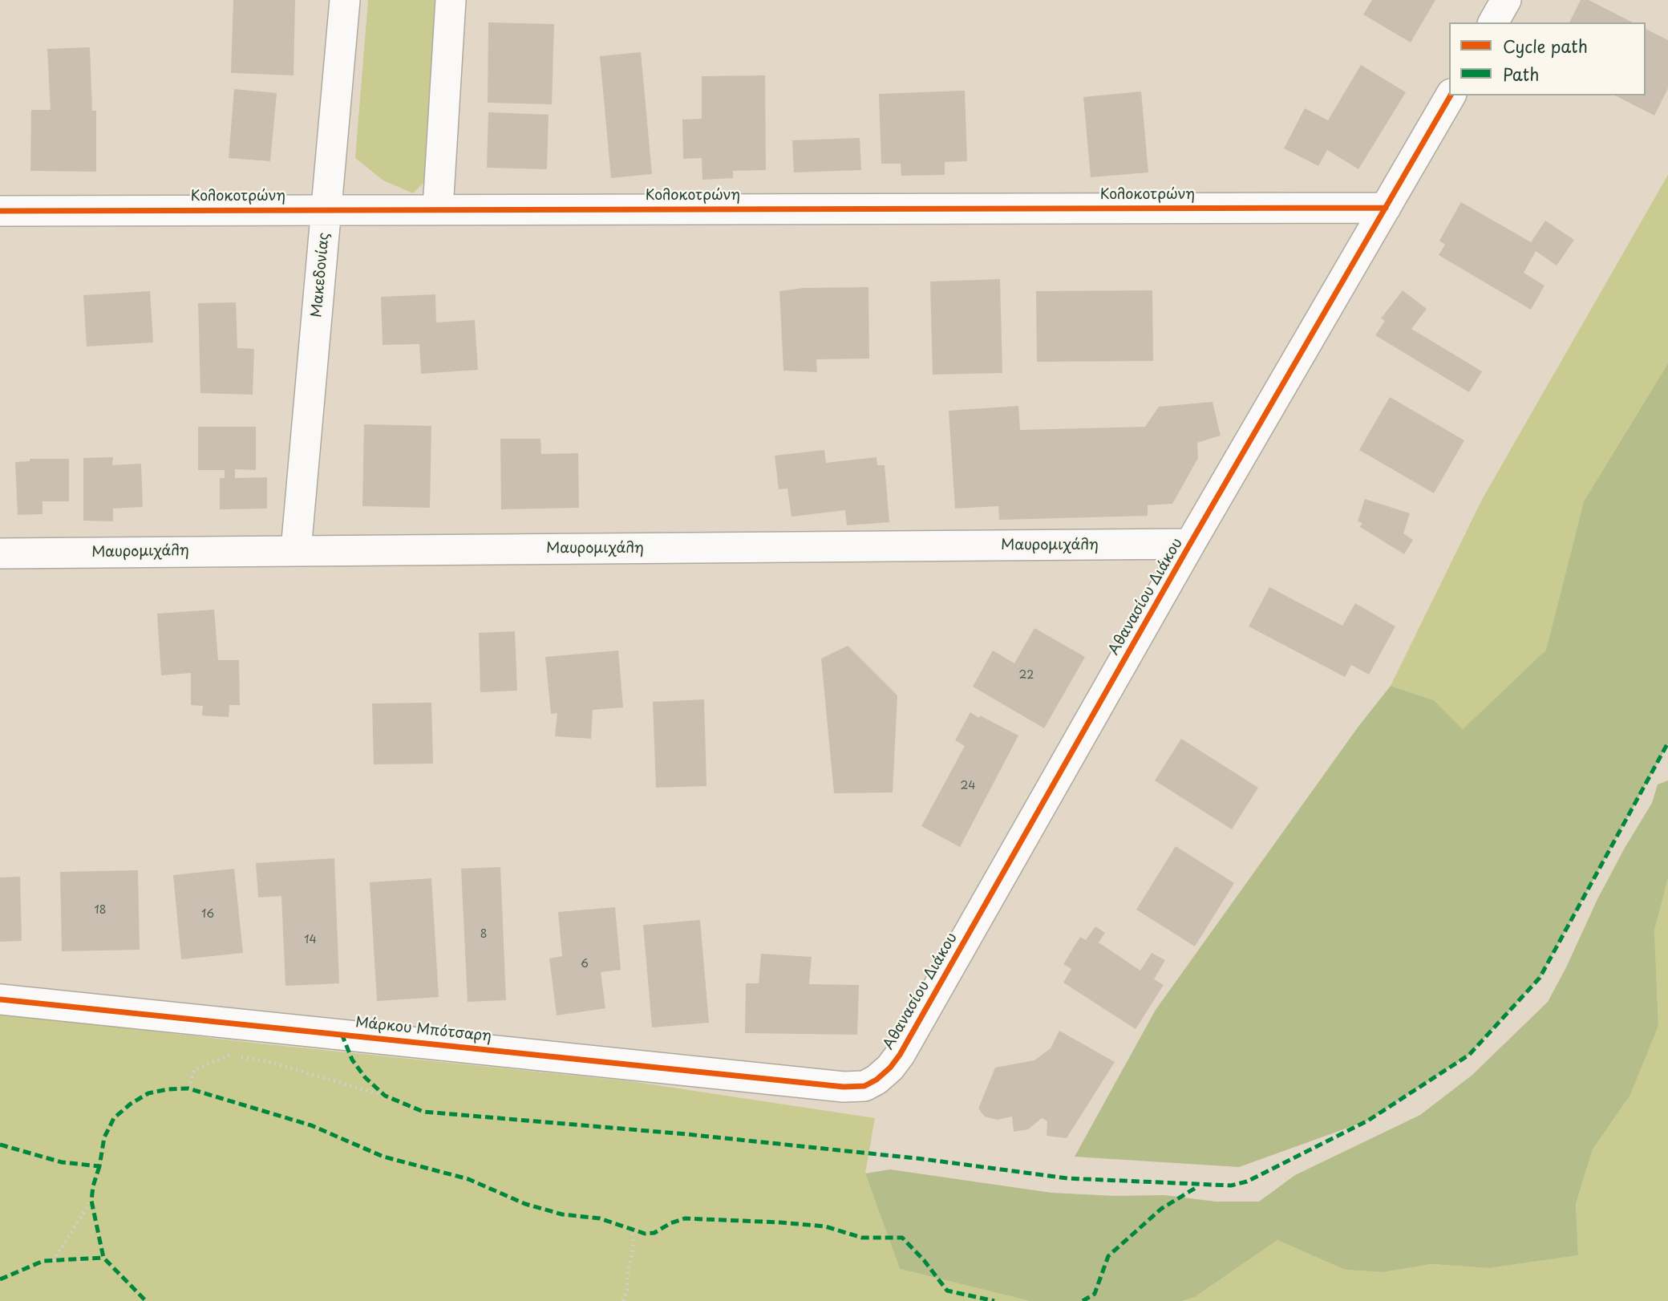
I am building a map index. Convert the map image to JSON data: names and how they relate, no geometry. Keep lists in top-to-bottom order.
{
  "streets": {
    "street": [
      "Κολοκοτρώνη",
      "Μακεδονίας",
      "Μαυρομιχάλη",
      "Αθανασίου Διάκου",
      "Μάρκου Μπότσαρη"
    ]
  },
  "crossings": [
    ["Κολοκοτρώνη", "Μακεδονίας"],
    ["Κολοκοτρώνη", "Αθανασίου Διάκου"],
    ["Μακεδονίας", "Μαυρομιχάλη"],
    ["Μαυρομιχάλη", "Αθανασίου Διάκου"],
    ["Αθανασίου Διάκου", "Μάρκου Μπότσαρη"]
  ],
  "house_numbers": [
    "22",
    "24",
    "18",
    "16",
    "8",
    "14",
    "6"
  ],
  "legend": ["Cycle path", "Path"]
}
